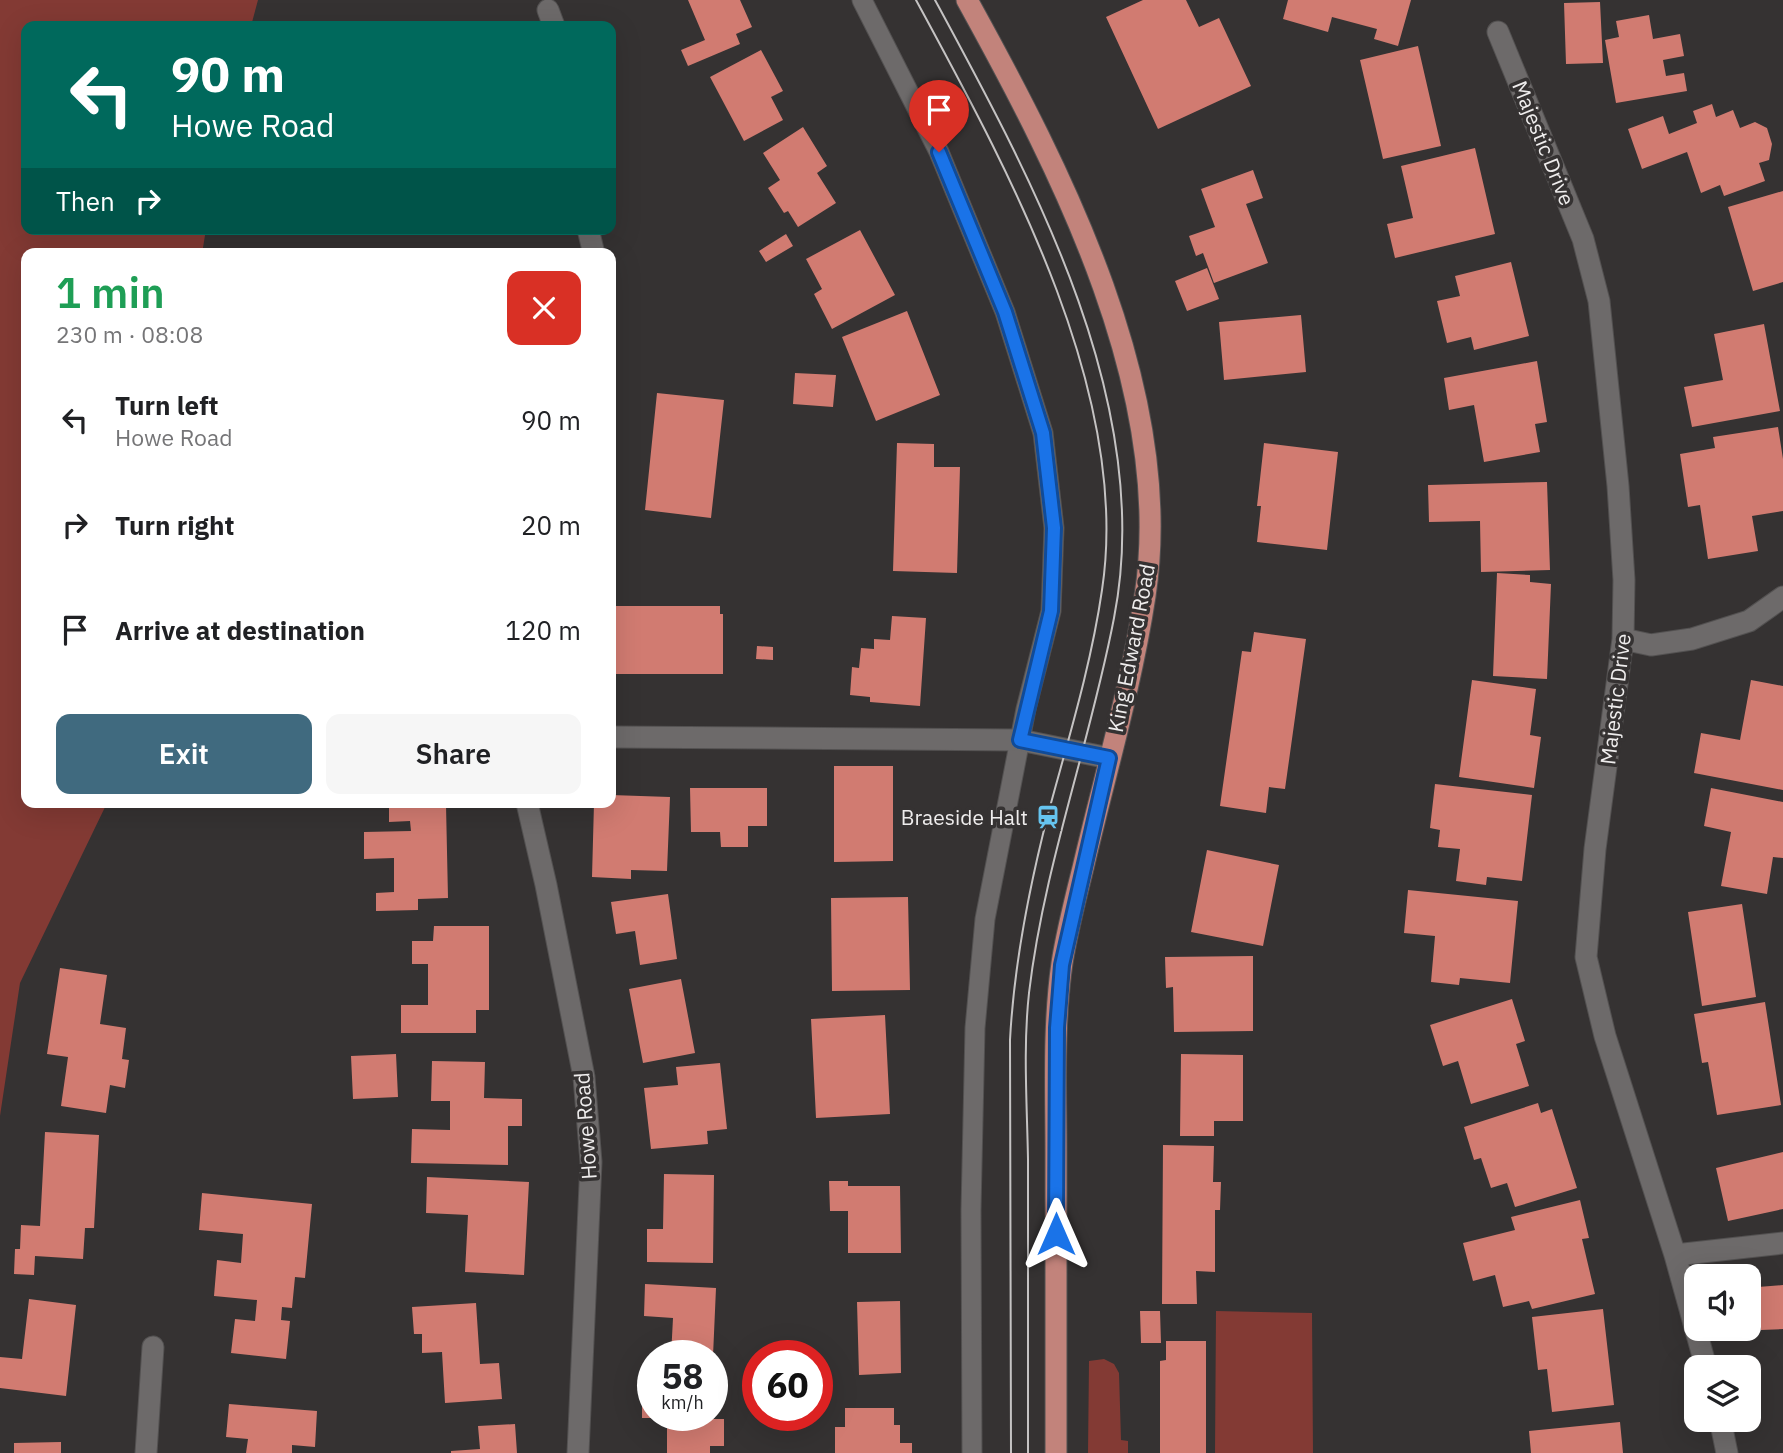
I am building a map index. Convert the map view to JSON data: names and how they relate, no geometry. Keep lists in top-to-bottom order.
{
  "streets": {
    "main road": ["King Edward Road"],
    "street": ["Majestic Drive", "Howe Road"]
  },
  "places": {
    "station": ["Braeside Halt"]
  },
  "page": {
    "turn": ["90 m", "Howe Road"],
    "then": "Then",
    "heading": ["1 min", "230 m · 08:08"],
    "list": [
      {
        "name": "Turn left",
        "note": "Howe Road",
        "value": "90 m"
      },
      {
        "name": "Turn right",
        "value": "20 m"
      },
      {
        "name": "Arrive at destination",
        "value": "120 m"
      }
    ],
    "buttons": ["Exit", "Share"],
    "speed": "58 km/h",
    "limit": "60"
  }
}
